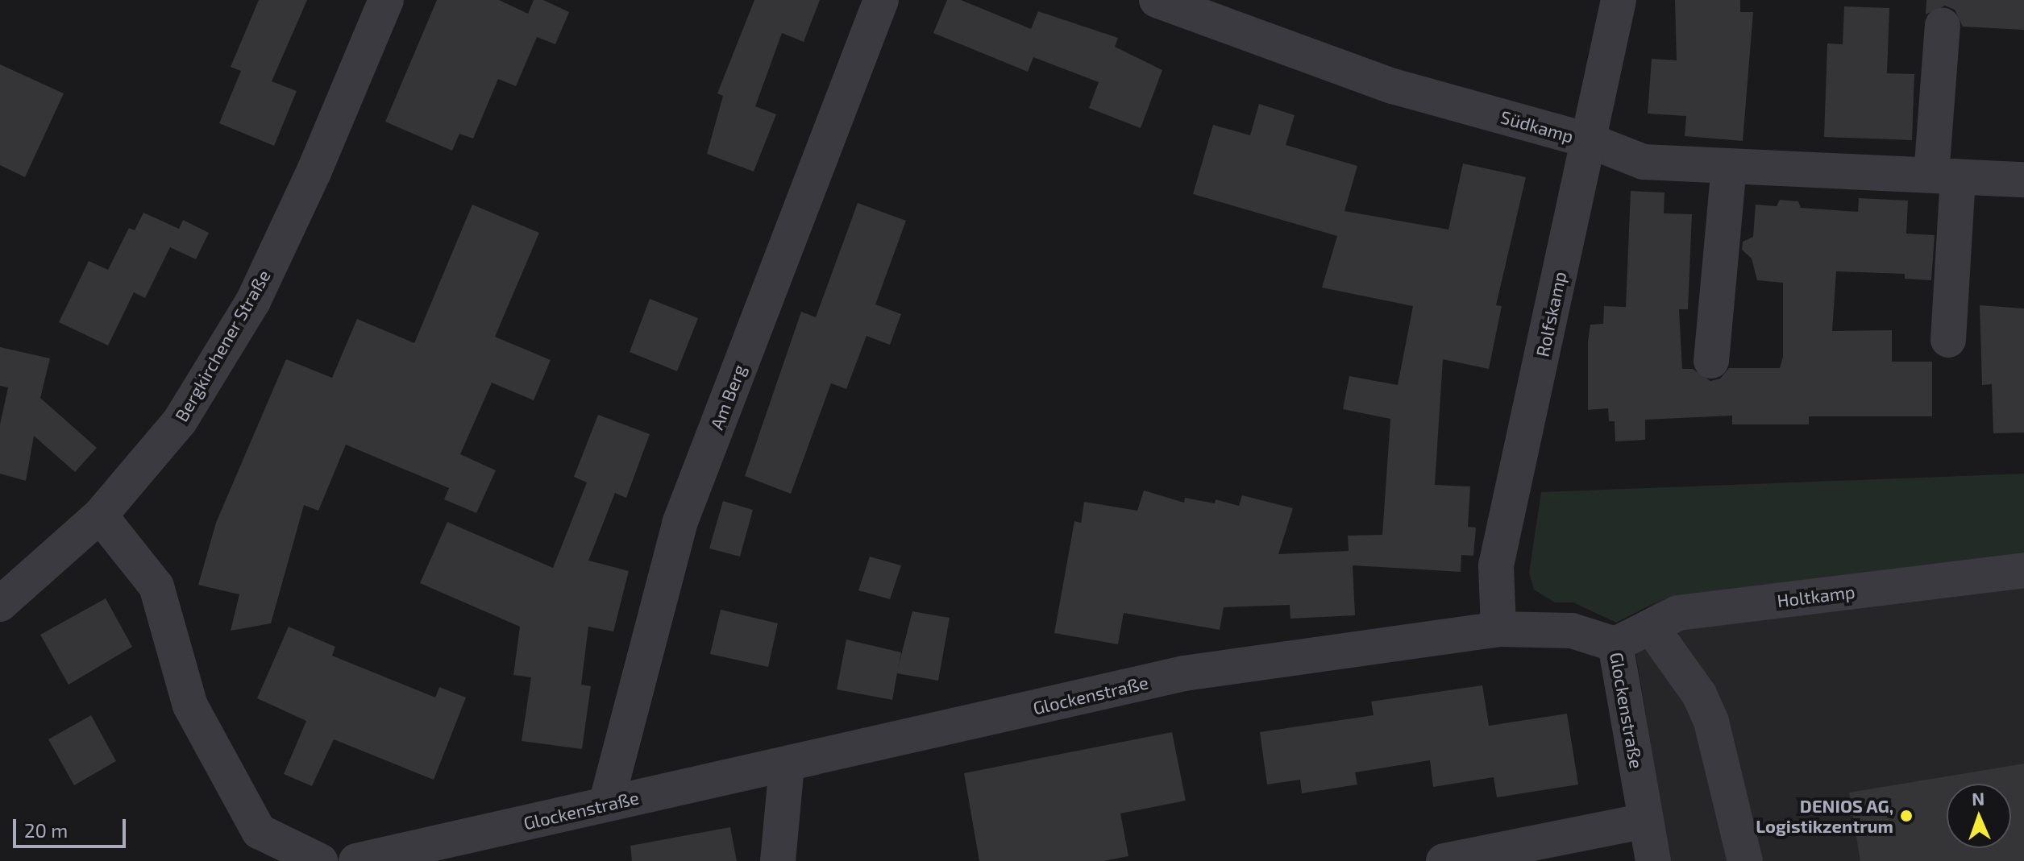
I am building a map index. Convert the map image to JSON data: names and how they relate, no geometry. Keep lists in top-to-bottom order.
{
  "streets": {
    "street": [
      "Südkamp",
      "Rolfskamp",
      "Bergkirchener Straße",
      "Am Berg",
      "Holtkamp",
      "Glockenstraße"
    ]
  },
  "crossings": [
    ["Südkamp", "Rolfskamp"],
    ["Rolfskamp", "Glockenstraße"],
    ["Am Berg", "Glockenstraße"],
    ["Holtkamp", "Glockenstraße"]
  ],
  "places": ["DENIOS AG, Logistikzentrum"],
  "scale_bar": "20 m",
  "north": "top"
}
